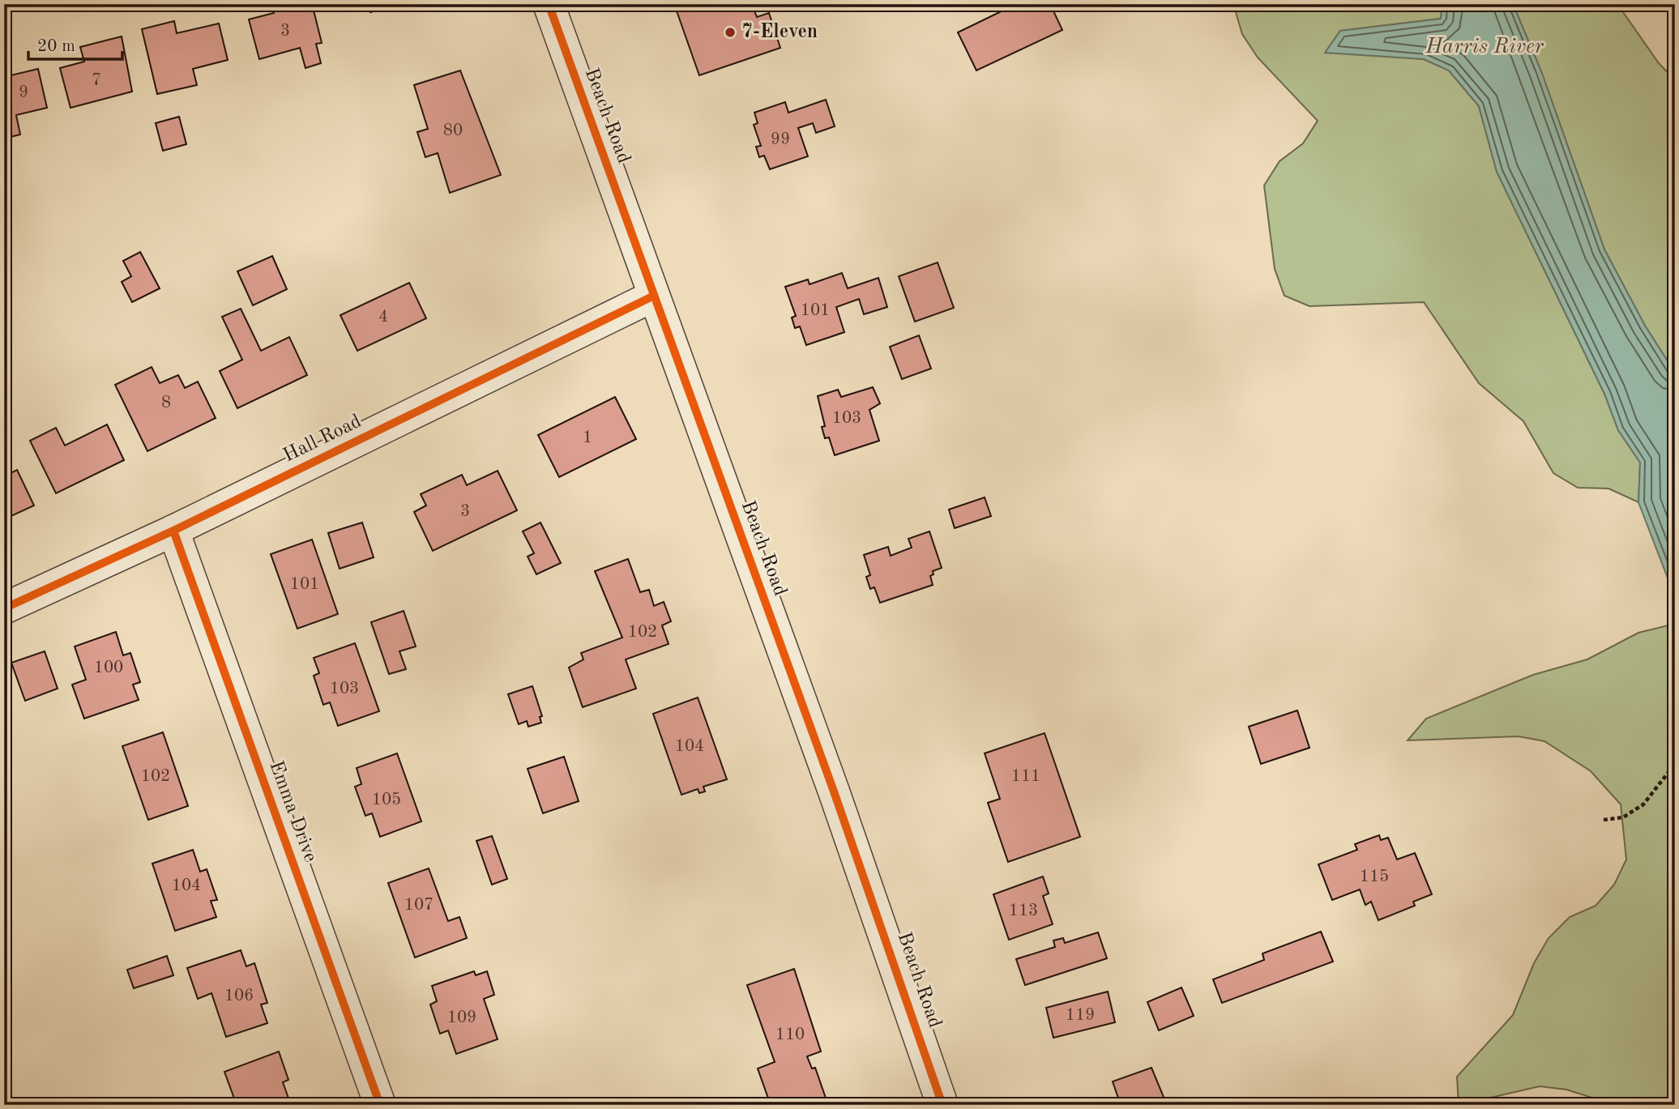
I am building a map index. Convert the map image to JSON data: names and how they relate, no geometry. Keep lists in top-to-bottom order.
{
  "streets": {
    "street": ["Beach Road", "Hall Road", "Emma Drive"]
  },
  "crossings": [
    ["Beach Road", "Hall Road"],
    ["Hall Road", "Emma Drive"]
  ],
  "water": ["Harris River"],
  "places": ["7-Eleven"],
  "house_numbers": [
    "3",
    "7",
    "9",
    "80",
    "99",
    "101",
    "4",
    "8",
    "103",
    "1",
    "3",
    "101",
    "102",
    "100",
    "103",
    "104",
    "102",
    "111",
    "105",
    "115",
    "104",
    "107",
    "113",
    "106",
    "119",
    "109",
    "110"
  ],
  "scale_bar": "20 m"
}
